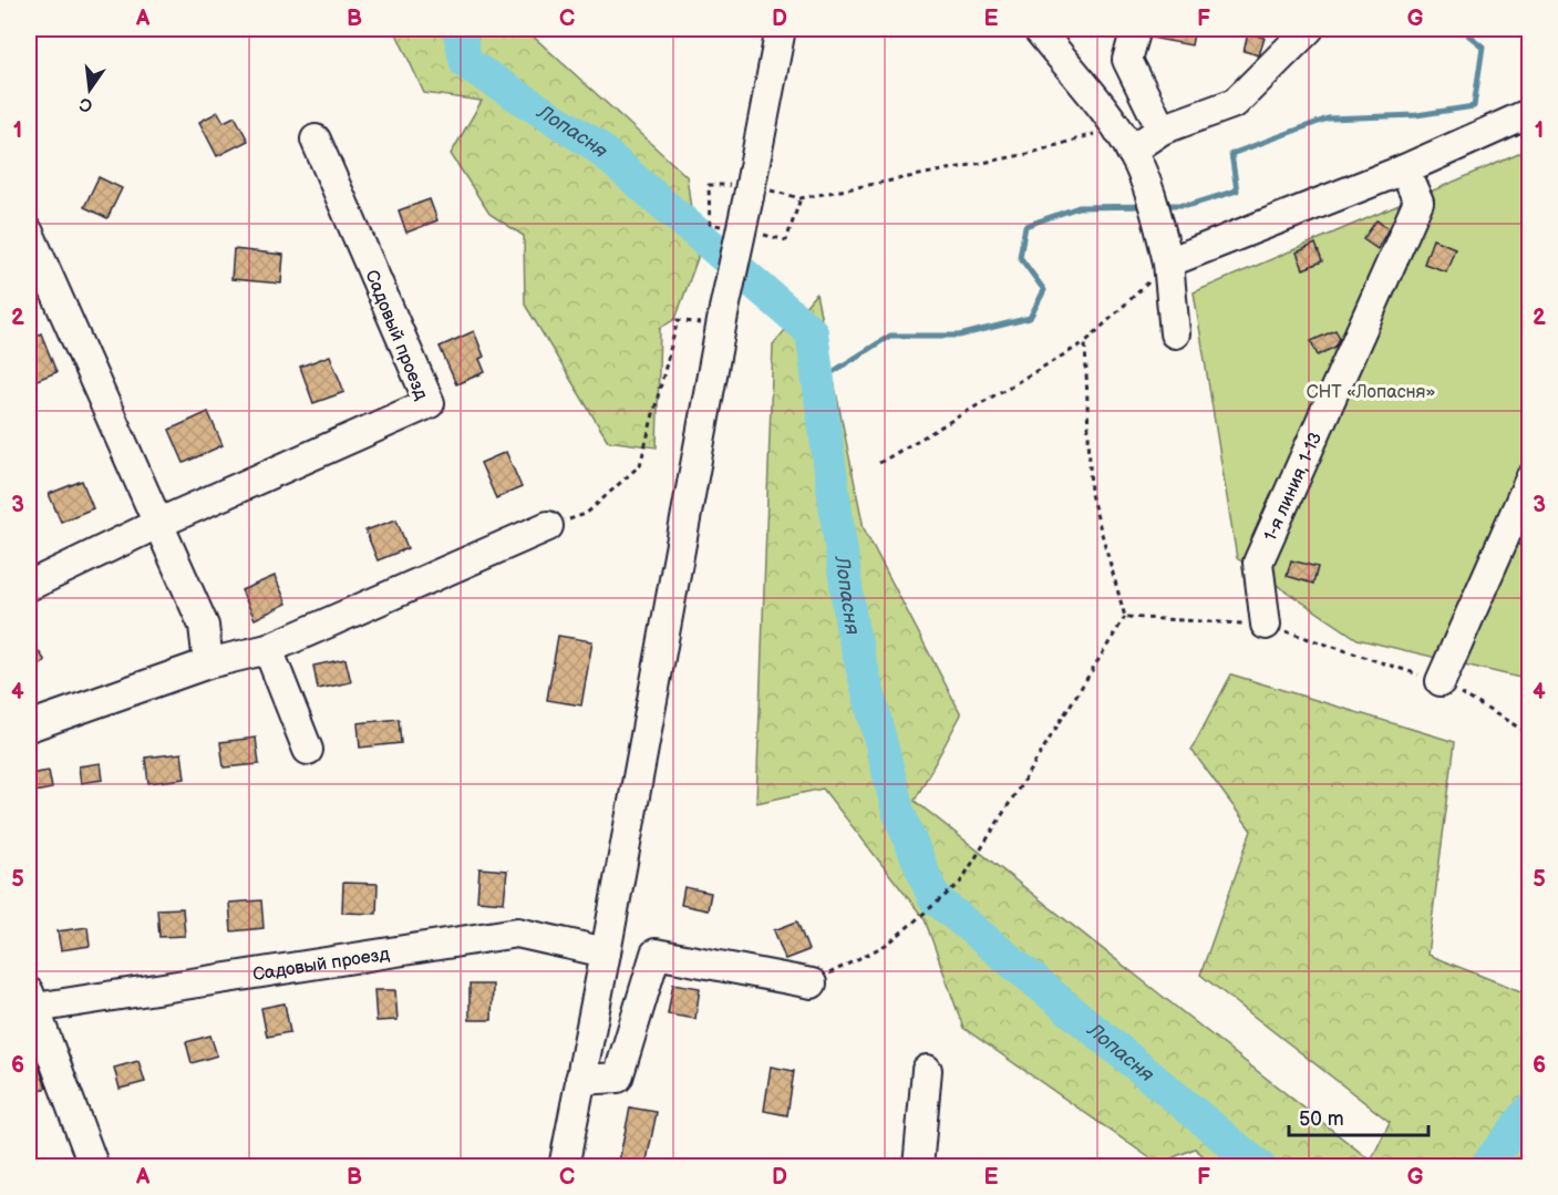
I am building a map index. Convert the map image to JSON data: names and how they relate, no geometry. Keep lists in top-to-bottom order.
{
  "streets": {
    "street": ["Садовый проезд", "1-я линия, 1-13"]
  },
  "water": ["Лопасня"],
  "parks": ["СНТ «Лопасня»"],
  "scale_bar": "50 m",
  "north": "bottom",
  "grid": {
    "columns": [
      "A",
      "B",
      "C",
      "D",
      "E",
      "F",
      "G"
    ],
    "rows": [
      "1",
      "2",
      "3",
      "4",
      "5",
      "6"
    ]
  }
}
